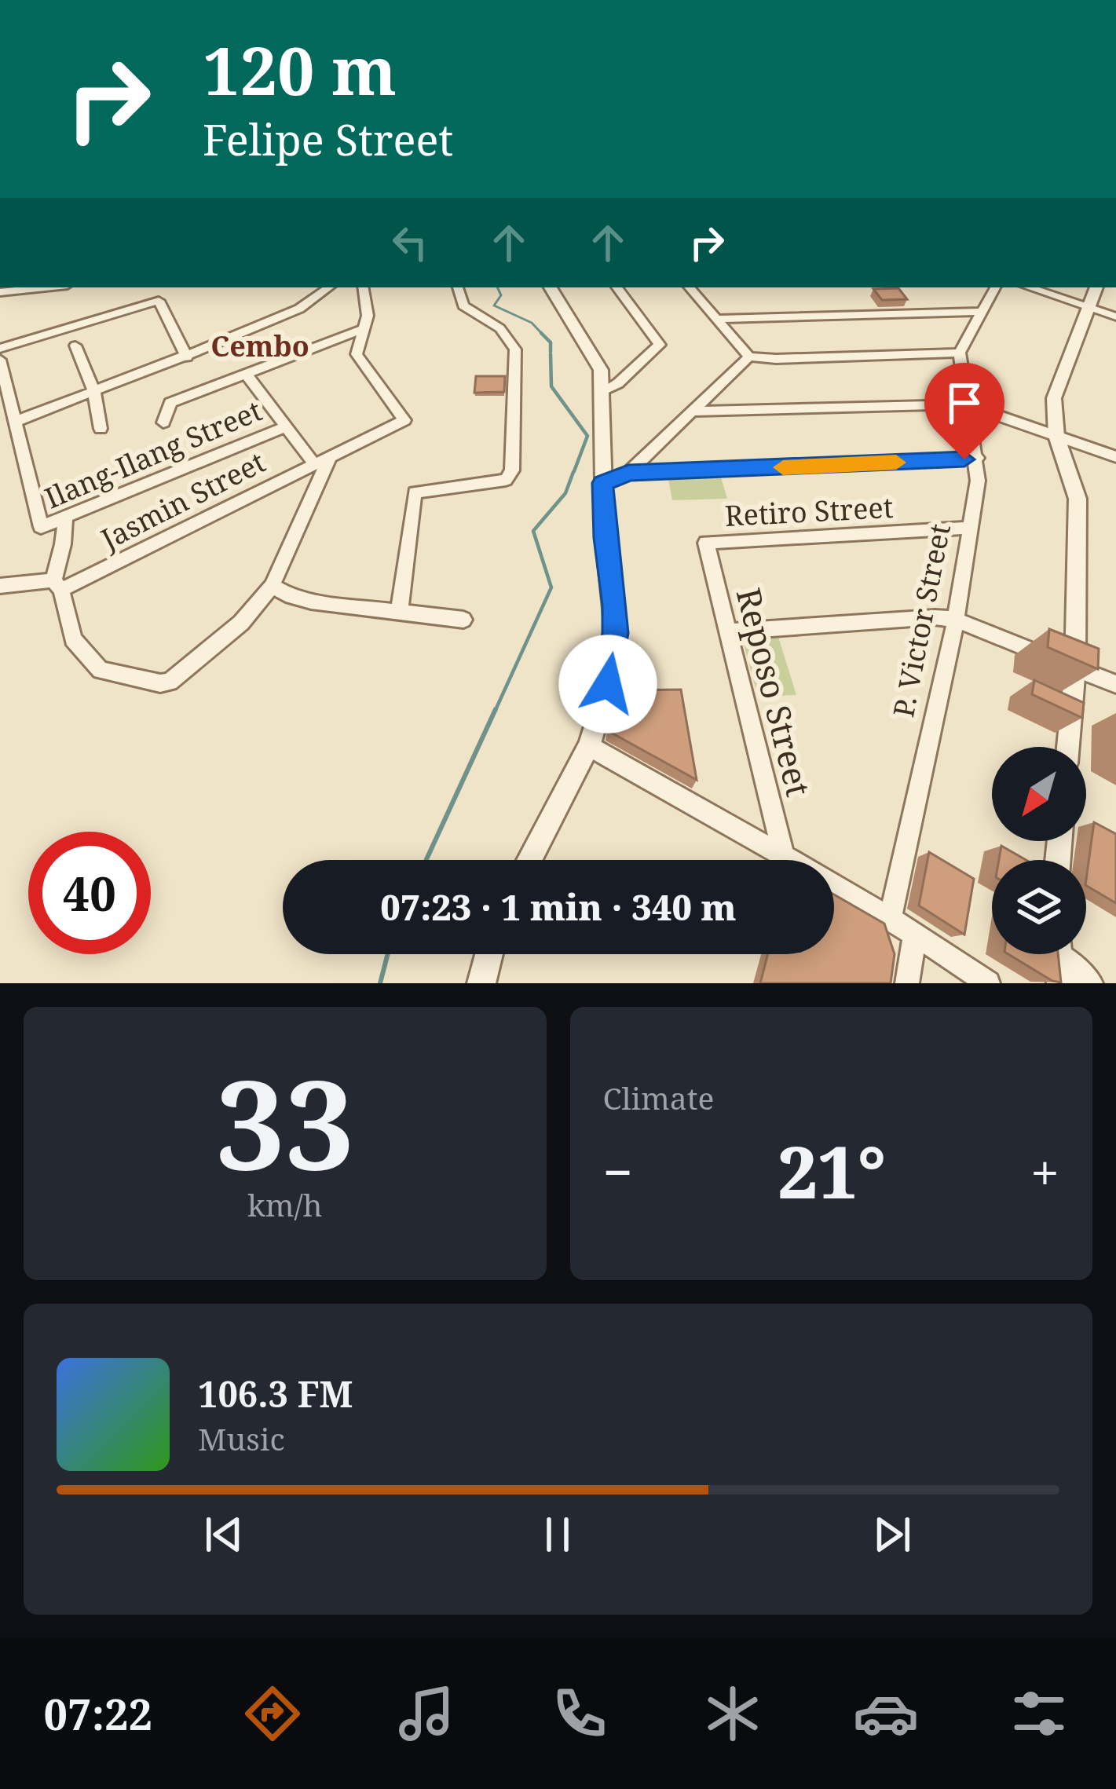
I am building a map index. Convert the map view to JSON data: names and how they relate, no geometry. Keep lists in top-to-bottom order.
{
  "streets": {
    "street": [
      "Ilang-Ilang Street",
      "Jasmin Street",
      "Retiro Street",
      "P. Victor Street",
      "Reposo Street"
    ]
  },
  "crossings": [
    ["Retiro Street", "P. Victor Street"],
    ["Retiro Street", "Reposo Street"]
  ],
  "districts": ["Cembo"],
  "north": "bottom left",
  "page": {
    "turn": ["120 m", "Felipe Street"],
    "limit": "40",
    "trip": "07:23 · 1 min · 340 m",
    "tile": [
      ["33", "km/h"],
      "Climate"
    ],
    "heat": ["−", "21°", "+"],
    "song": ["106.3 FM", "Music"],
    "tabs": "07:22"
  }
}
